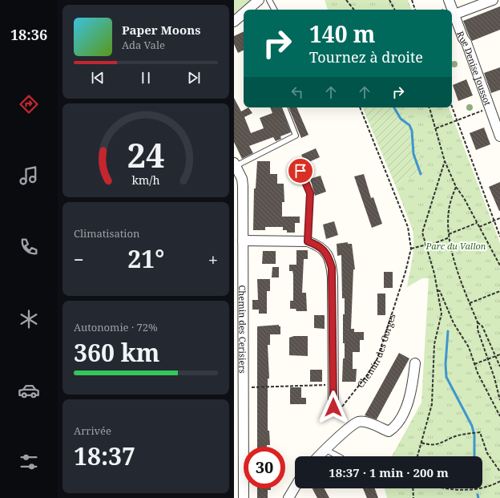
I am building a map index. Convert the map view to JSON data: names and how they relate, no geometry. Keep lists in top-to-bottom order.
{
  "streets": {
    "street": ["Rue Denise Joussot", "Chemin des Cerisiers"],
    "path": ["Chemin des Gorges"]
  },
  "parks": ["Parc du Vallon"],
  "page": {
    "tabs": "18:36",
    "turn": ["140 m", "Tournez à droite"],
    "song": ["Paper Moons", "Ada Vale"],
    "tile": [
      "Climatisation",
      ["Autonomie · 72%", "360 km"],
      ["Arrivée", "18:37"]
    ],
    "heat": ["−", "21°", "+"],
    "limit": "30",
    "trip": "18:37 · 1 min · 200 m",
    "gauge": ["24", "km/h"]
  }
}
